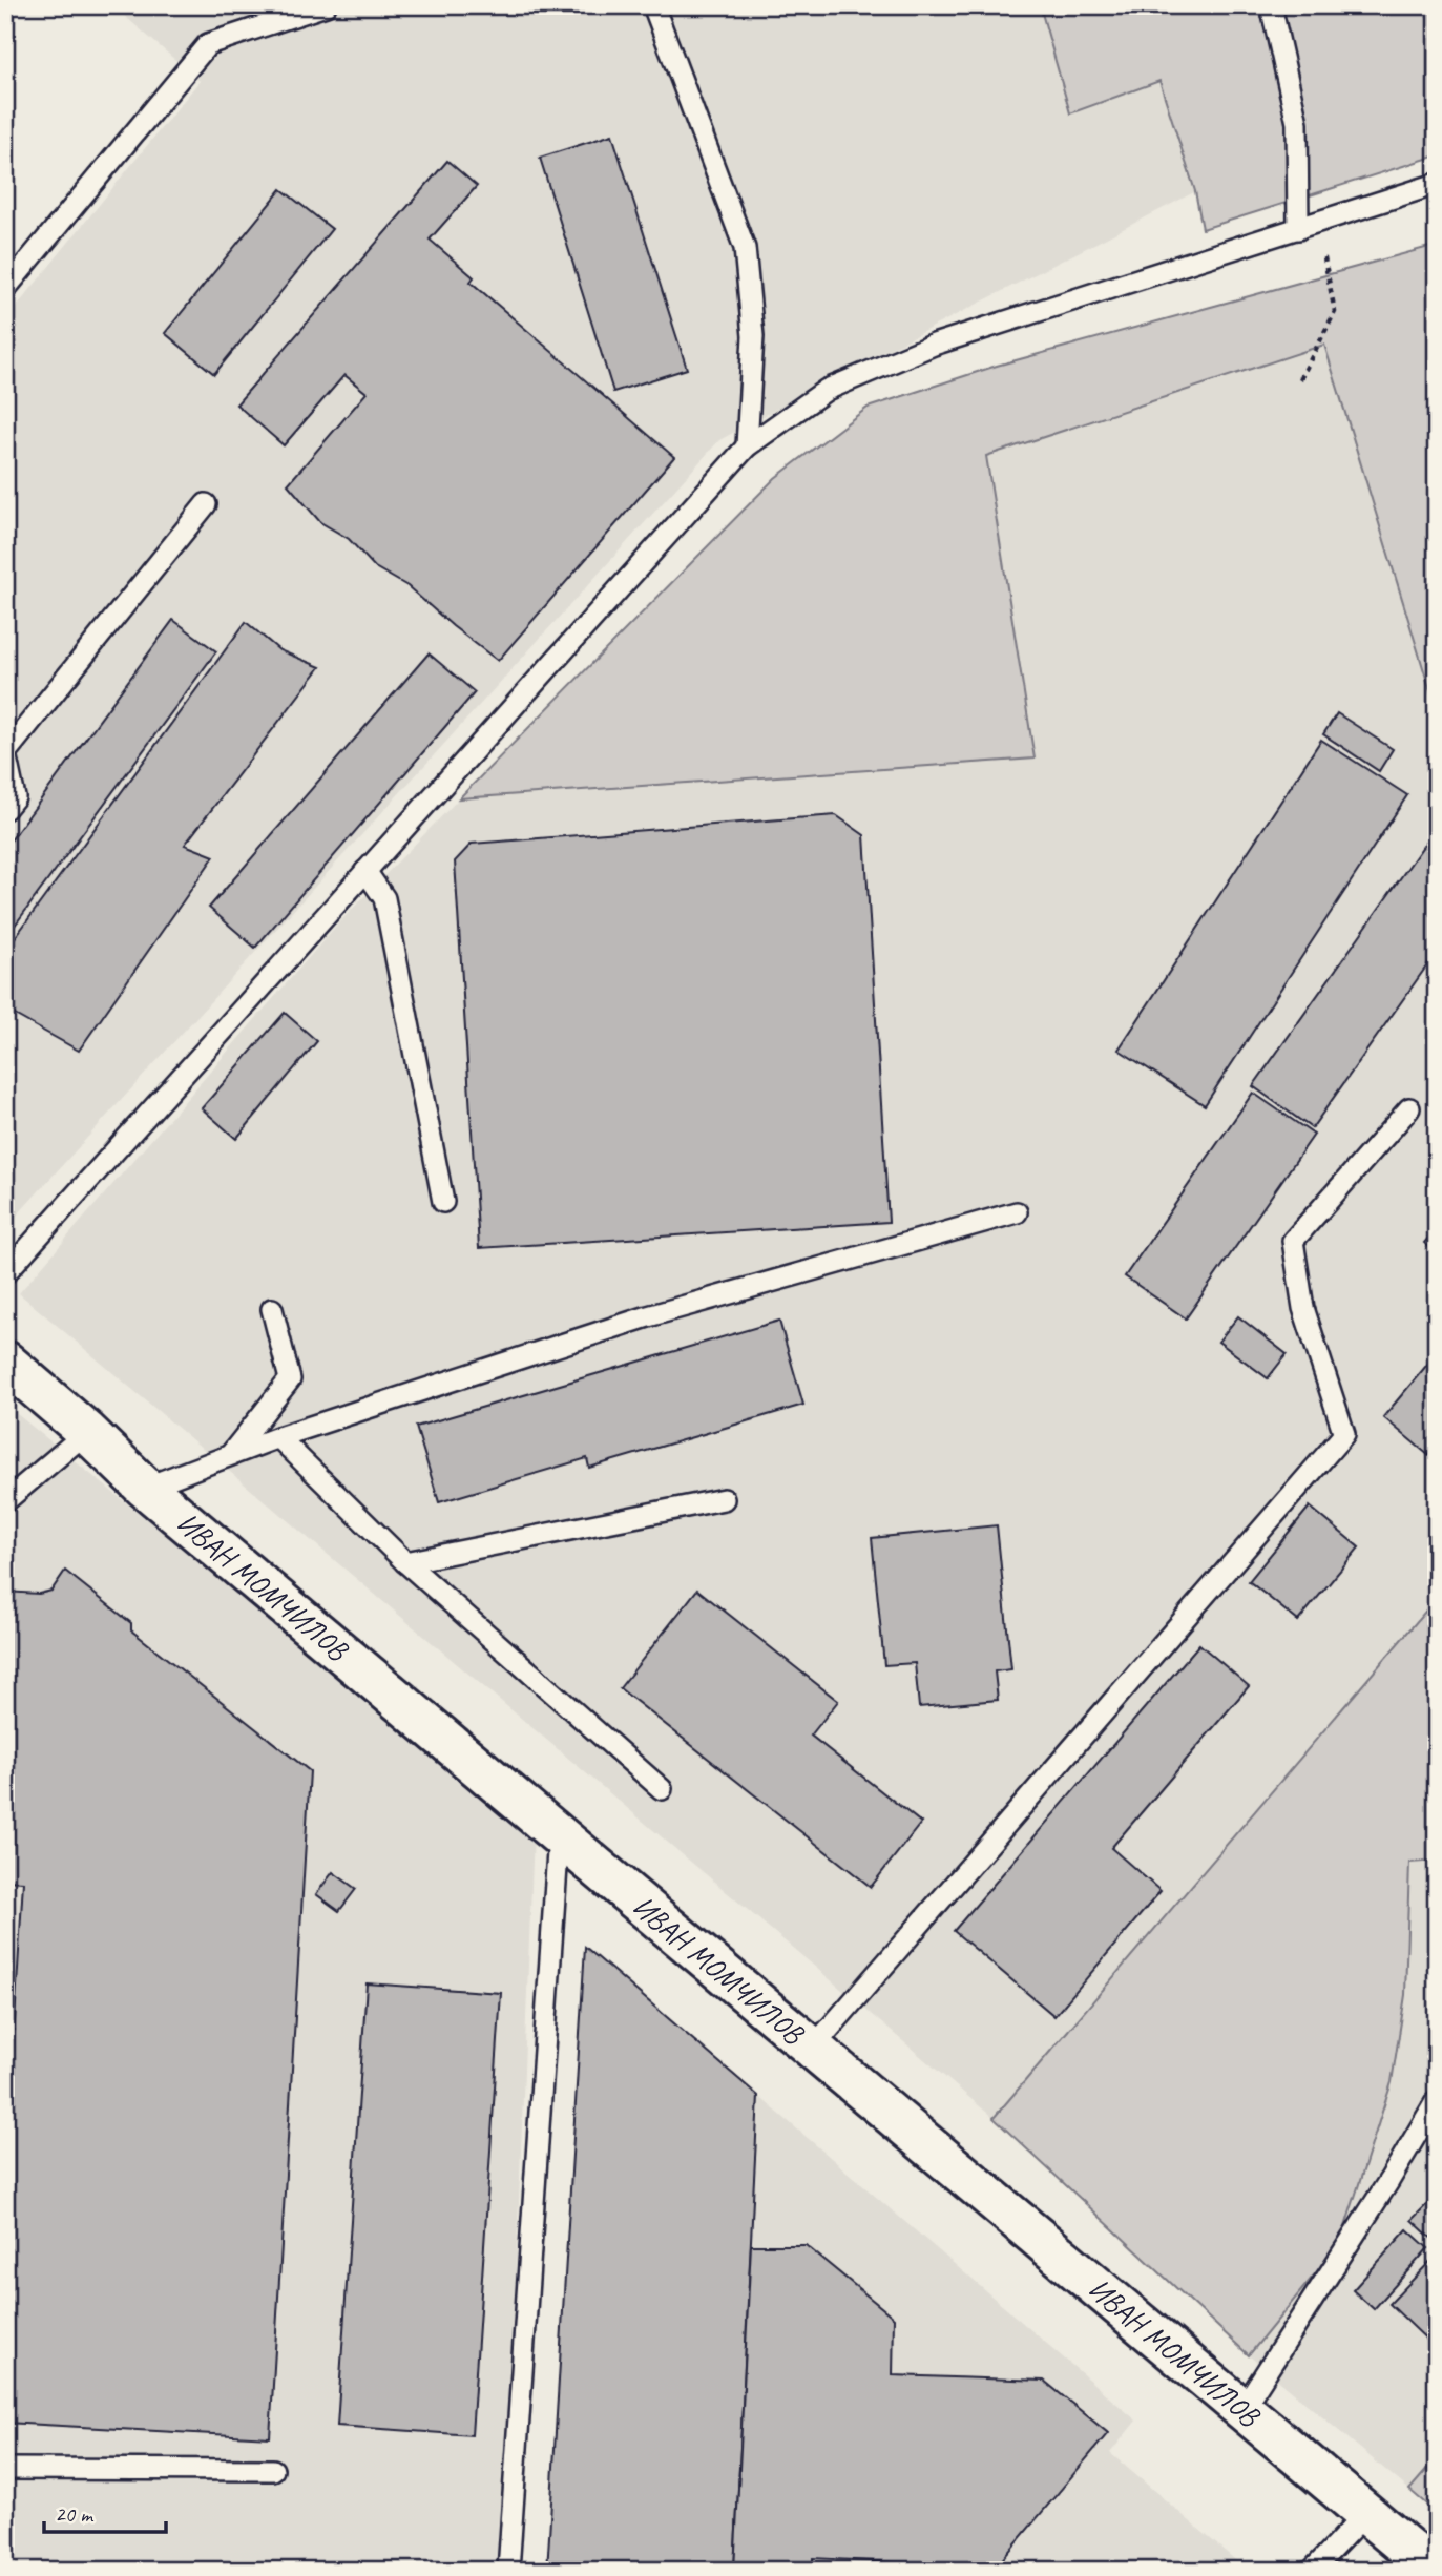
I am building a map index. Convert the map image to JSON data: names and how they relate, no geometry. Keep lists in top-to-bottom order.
{
  "streets": {
    "street": ["ИВАН МОМЧИЛОВ"]
  },
  "scale_bar": "20 m"
}
